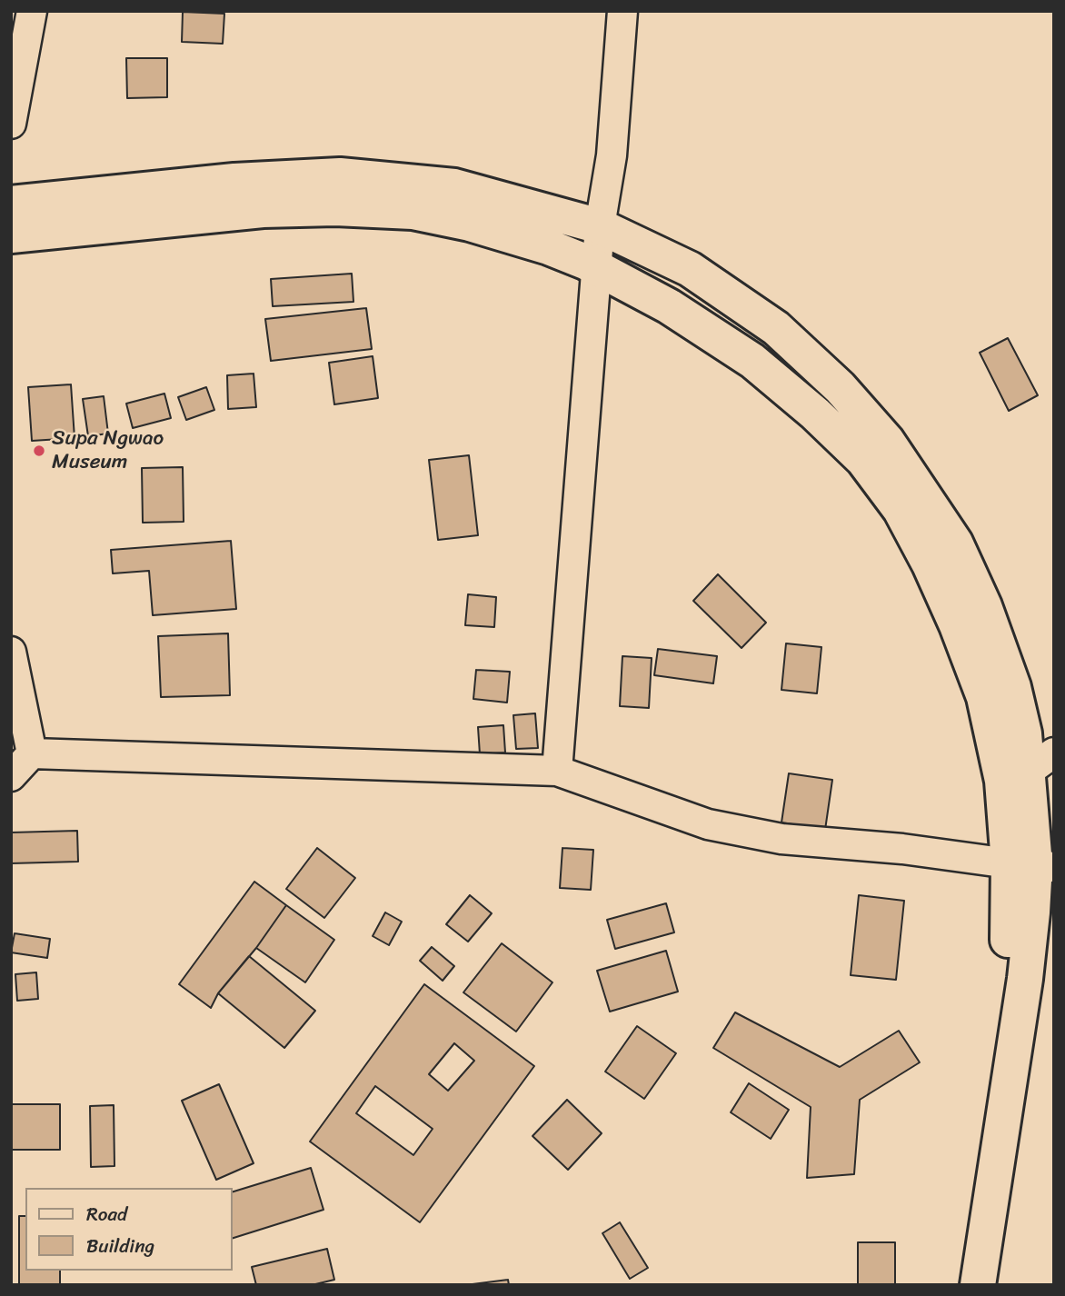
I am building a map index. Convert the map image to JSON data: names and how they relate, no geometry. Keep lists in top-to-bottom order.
{
  "places": ["Supa Ngwao Museum"],
  "legend": ["Road", "Building"]
}
